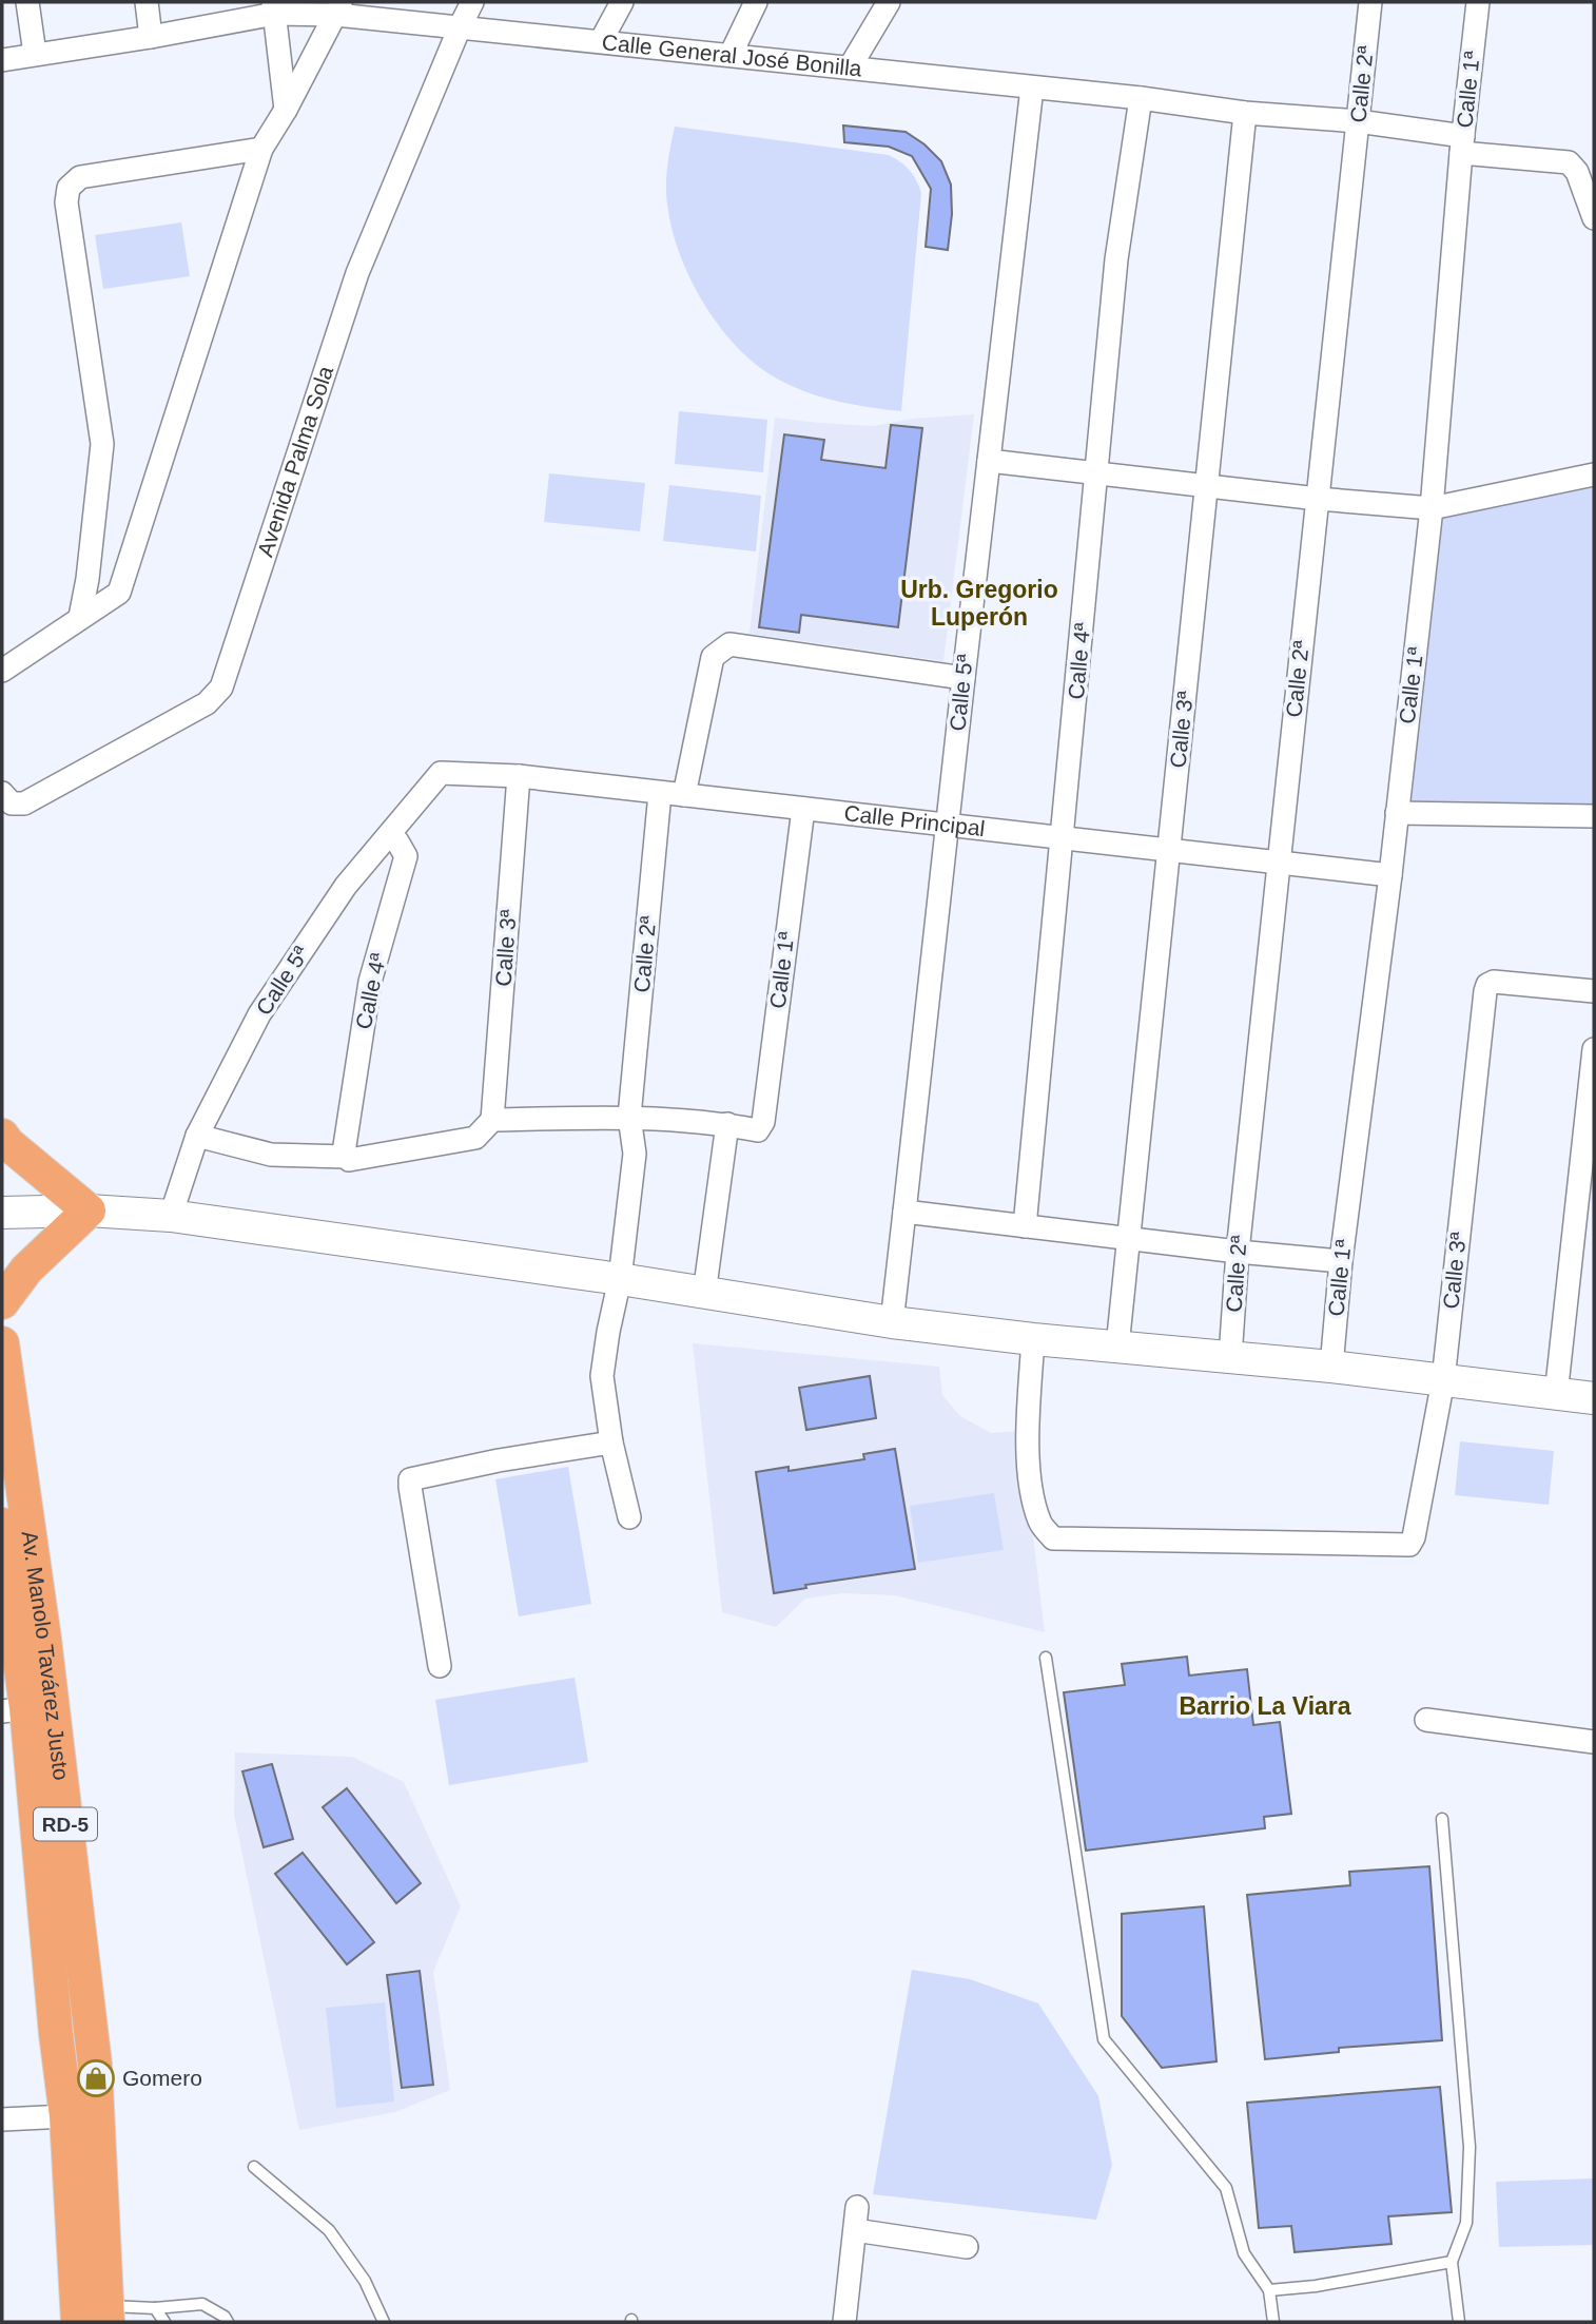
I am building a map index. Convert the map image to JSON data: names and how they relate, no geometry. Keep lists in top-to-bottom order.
{
  "streets": {
    "main road": ["Av. Manolo Tavárez Justo", "RD-5"],
    "street": [
      "Calle General José Bonilla",
      "Calle 2ª",
      "Calle 1ª",
      "Avenida Palma Sola",
      "Calle 4ª",
      "Calle 5ª",
      "Calle 3ª",
      "Calle Principal"
    ]
  },
  "crossings": [
    ["Calle General José Bonilla", "Calle 2ª"],
    ["Calle General José Bonilla", "Calle 1ª"],
    ["Calle General José Bonilla", "Avenida Palma Sola"],
    ["Calle General José Bonilla", "Calle 4ª"],
    ["Calle General José Bonilla", "Calle 5ª"],
    ["Calle General José Bonilla", "Calle 3ª"],
    ["Calle 2ª", "Calle Principal"],
    ["Calle 1ª", "Calle Principal"],
    ["Calle 4ª", "Calle 5ª"],
    ["Calle 4ª", "Calle Principal"],
    ["Calle 5ª", "Calle Principal"],
    ["Calle 3ª", "Calle Principal"]
  ],
  "districts": ["Urb. Gregorio Luperón", "Barrio La Viara"],
  "places": {
    "shop": ["Gomero"]
  }
}
